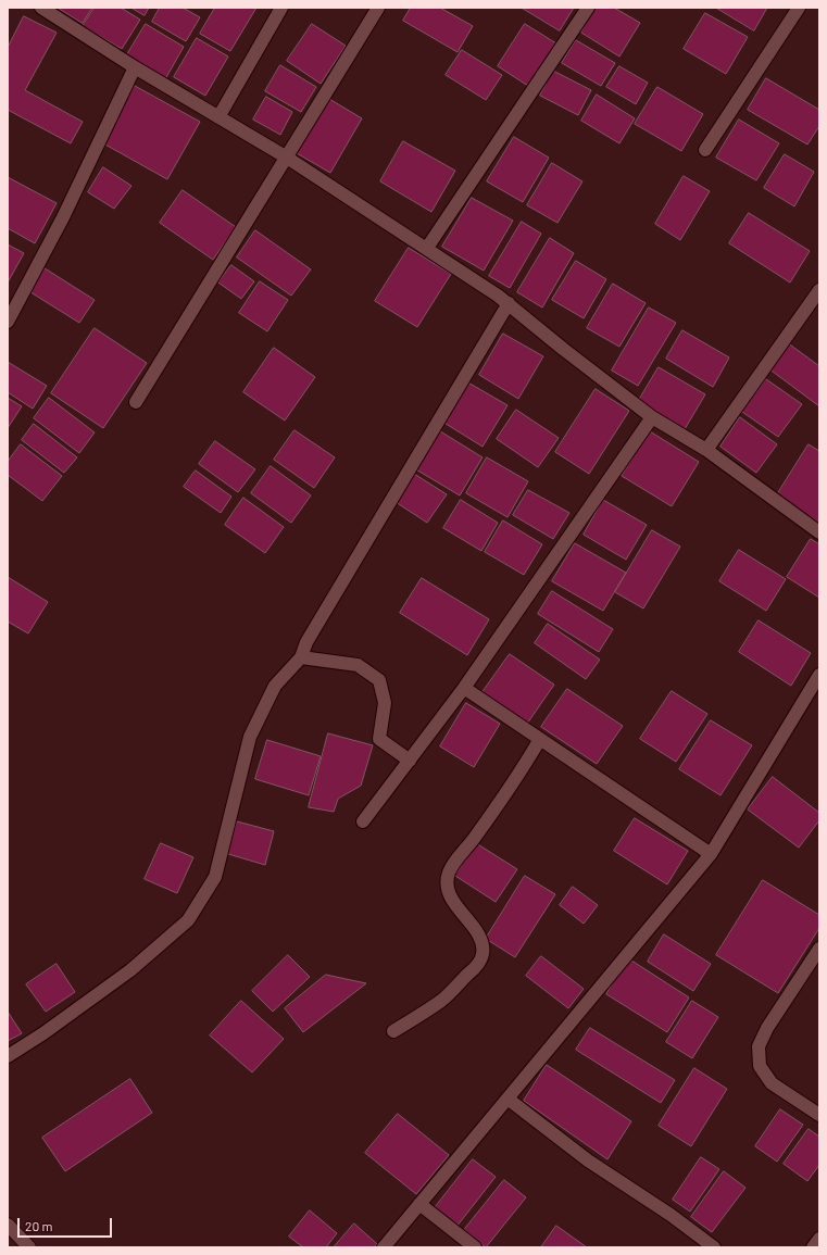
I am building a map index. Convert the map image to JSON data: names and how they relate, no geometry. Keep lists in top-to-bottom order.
{
  "scale_bar": "20 m"
}
